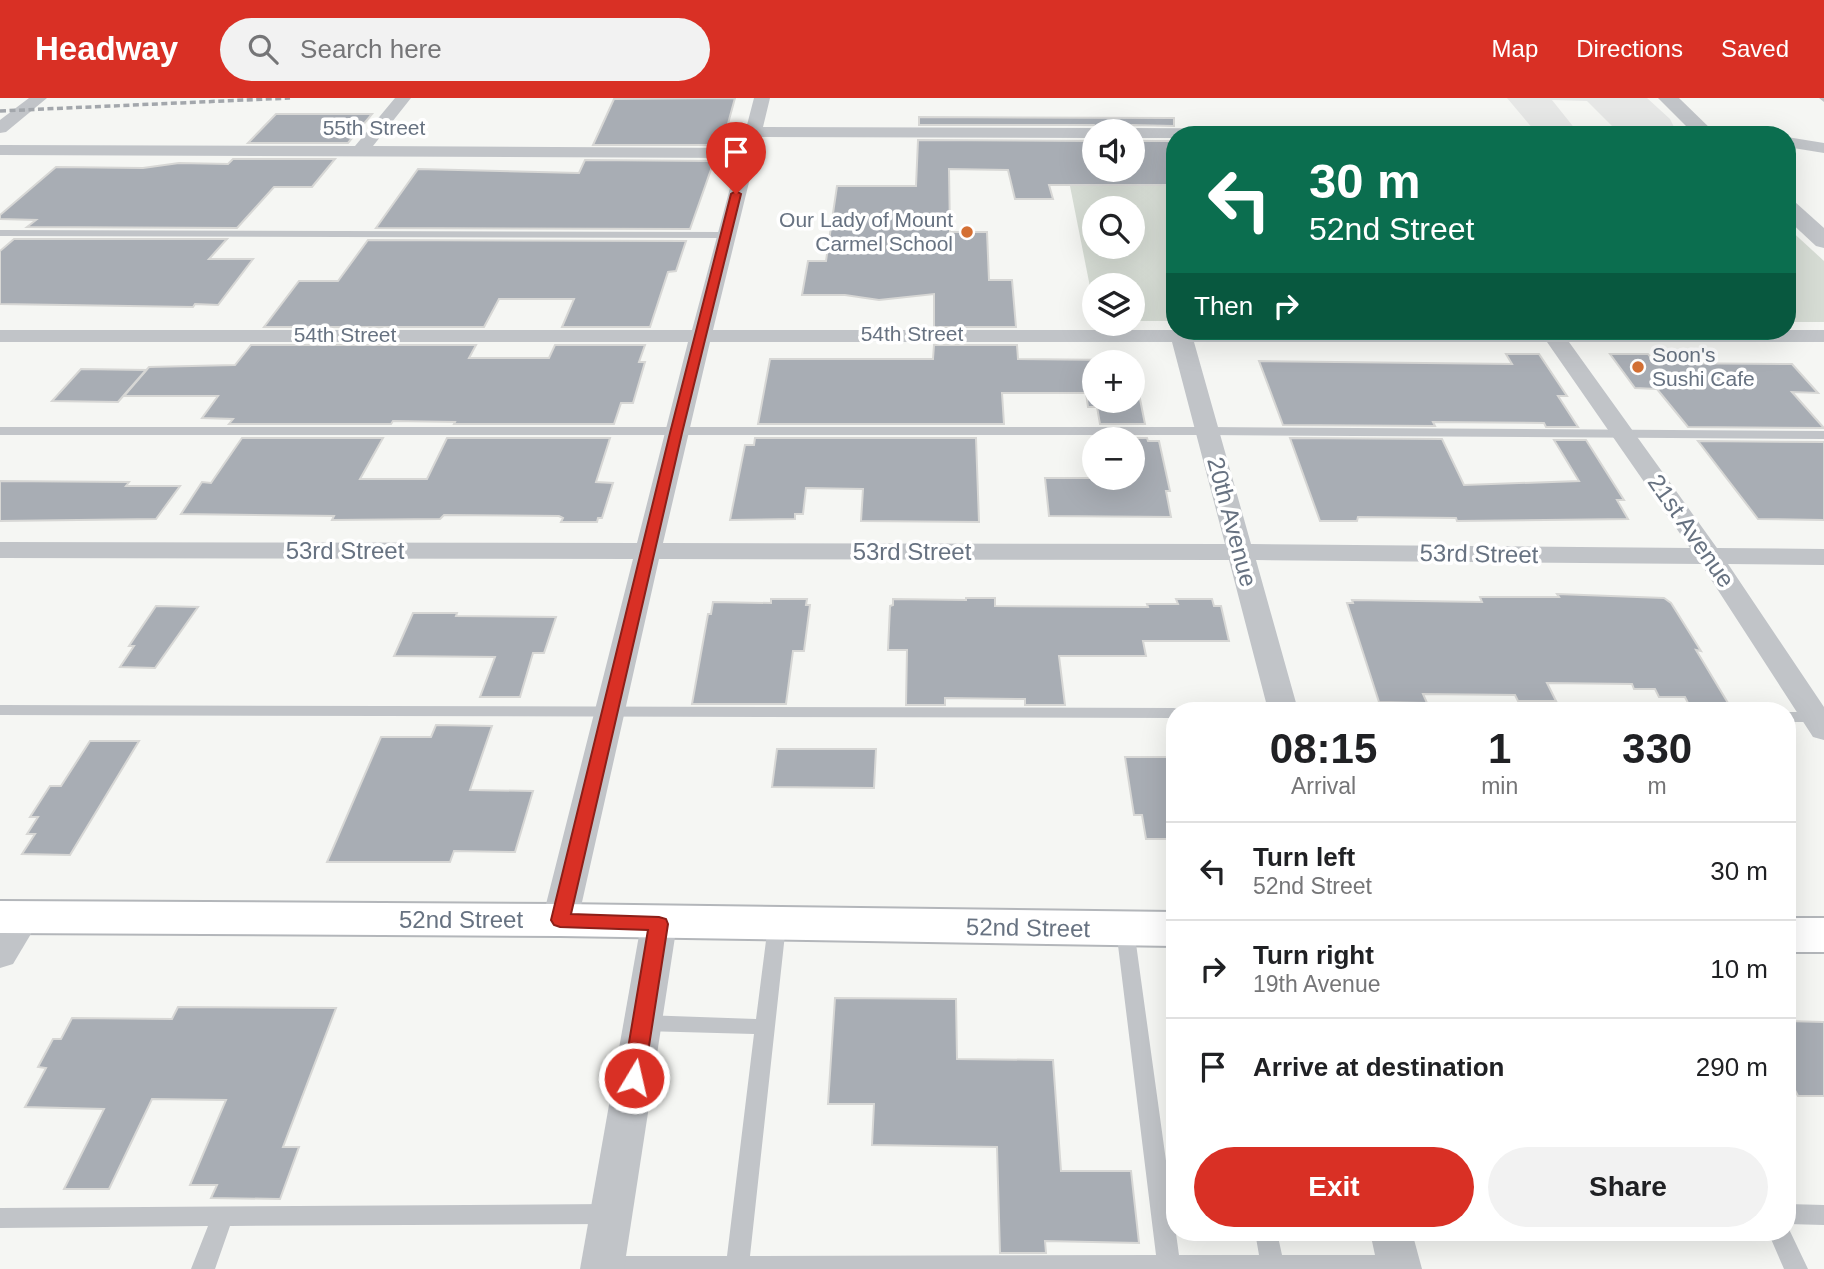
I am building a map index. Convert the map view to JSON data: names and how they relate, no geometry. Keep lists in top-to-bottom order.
{
  "streets": {
    "main road": ["52nd Street"],
    "street": [
      "55th Street",
      "54th Street",
      "20th Avenue",
      "21st Avenue",
      "53rd Street"
    ]
  },
  "crossings": [
    ["20th Avenue", "53rd Street"],
    ["21st Avenue", "53rd Street"]
  ],
  "places": ["Our Lady of Mount Carmel School", "Soon's Sushi Cafe"],
  "page": {
    "header": "Headway",
    "search": "Search here",
    "nav": ["Map", "Directions", "Saved"],
    "map_buttons": ["+", "−"],
    "turn": ["30 m", "52nd Street"],
    "then": "Then",
    "eta": [
      "08:15",
      "Arrival",
      "1",
      "min",
      "330",
      "m"
    ],
    "list": [
      {
        "name": "Turn left",
        "note": "52nd Street",
        "value": "30 m"
      },
      {
        "name": "Turn right",
        "note": "19th Avenue",
        "value": "10 m"
      },
      {
        "name": "Arrive at destination",
        "value": "290 m"
      }
    ],
    "buttons": ["Exit", "Share"]
  }
}
